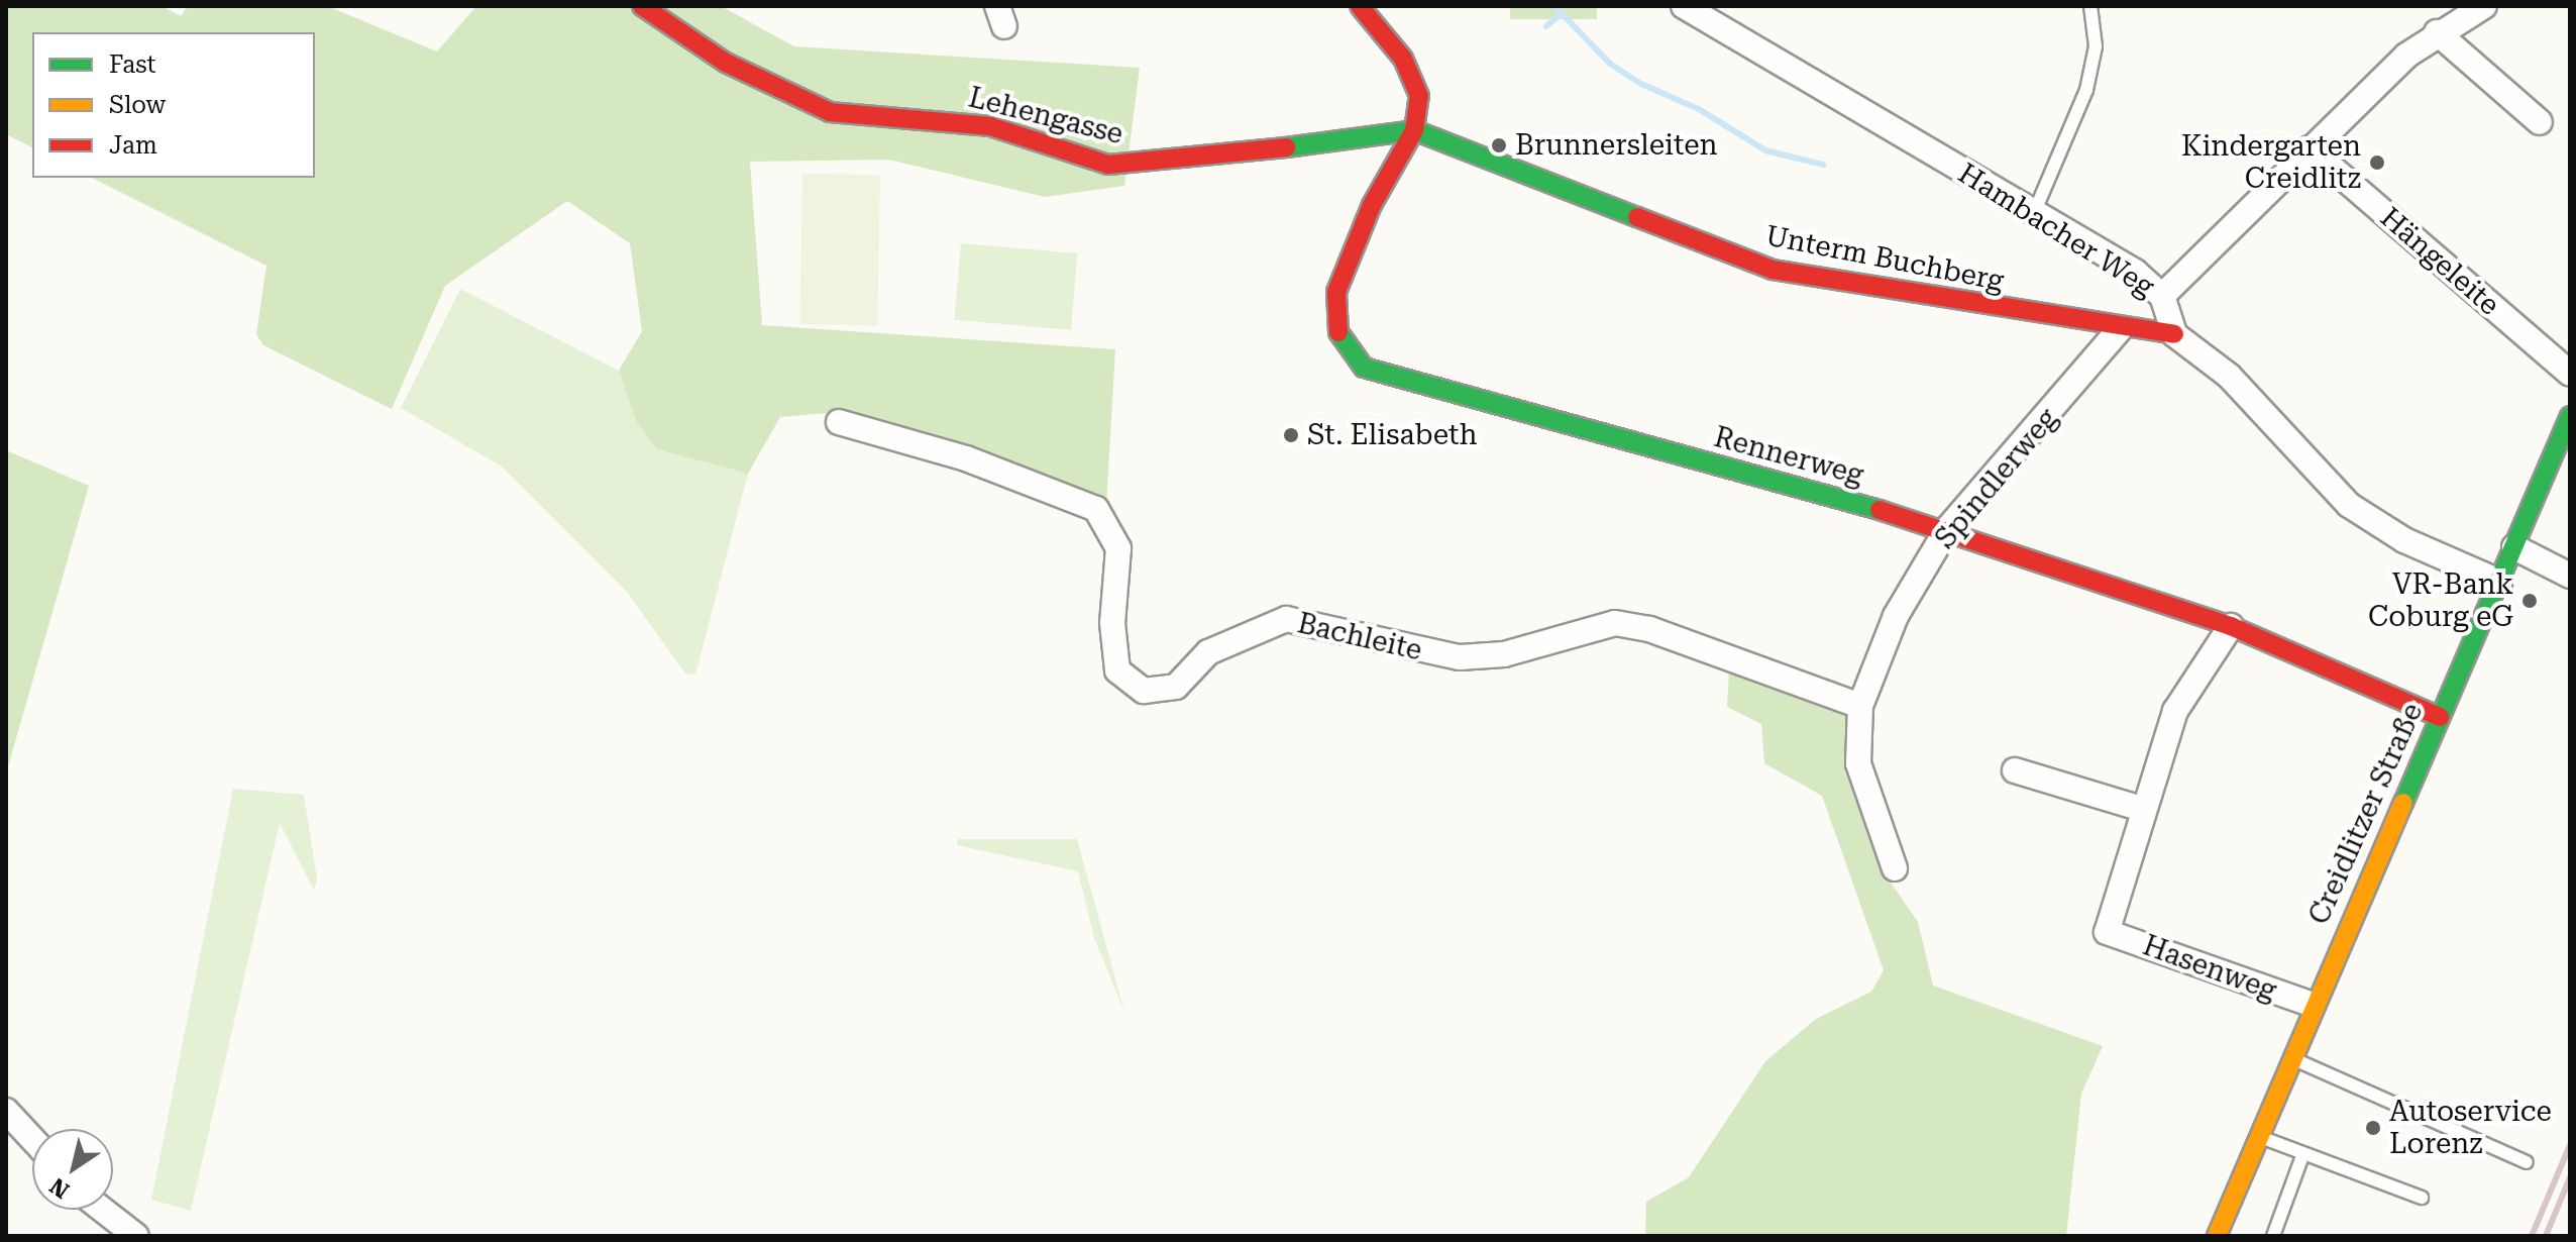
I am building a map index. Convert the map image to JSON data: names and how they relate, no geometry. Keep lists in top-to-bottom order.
{
  "streets": {
    "street": [
      "Lehengasse",
      "Hambacher Weg",
      "Unterm Buchberg",
      "Hängeleite",
      "Rennerweg",
      "Spindlerweg",
      "Bachleite",
      "Creidlitzer Straße",
      "Hasenweg"
    ]
  },
  "crossings": [
    ["Lehengasse", "Unterm Buchberg"],
    ["Lehengasse", "Rennerweg"],
    ["Hambacher Weg", "Unterm Buchberg"],
    ["Unterm Buchberg", "Rennerweg"],
    ["Unterm Buchberg", "Spindlerweg"],
    ["Rennerweg", "Spindlerweg"],
    ["Rennerweg", "Creidlitzer Straße"],
    ["Spindlerweg", "Bachleite"],
    ["Creidlitzer Straße", "Hasenweg"]
  ],
  "places": [
    "Brunnersleiten",
    "Kindergarten Creidlitz",
    "St. Elisabeth",
    "VR-Bank Coburg eG",
    "Autoservice Lorenz"
  ],
  "legend": ["Fast", "Slow", "Jam"],
  "north": "bottom left"
}
